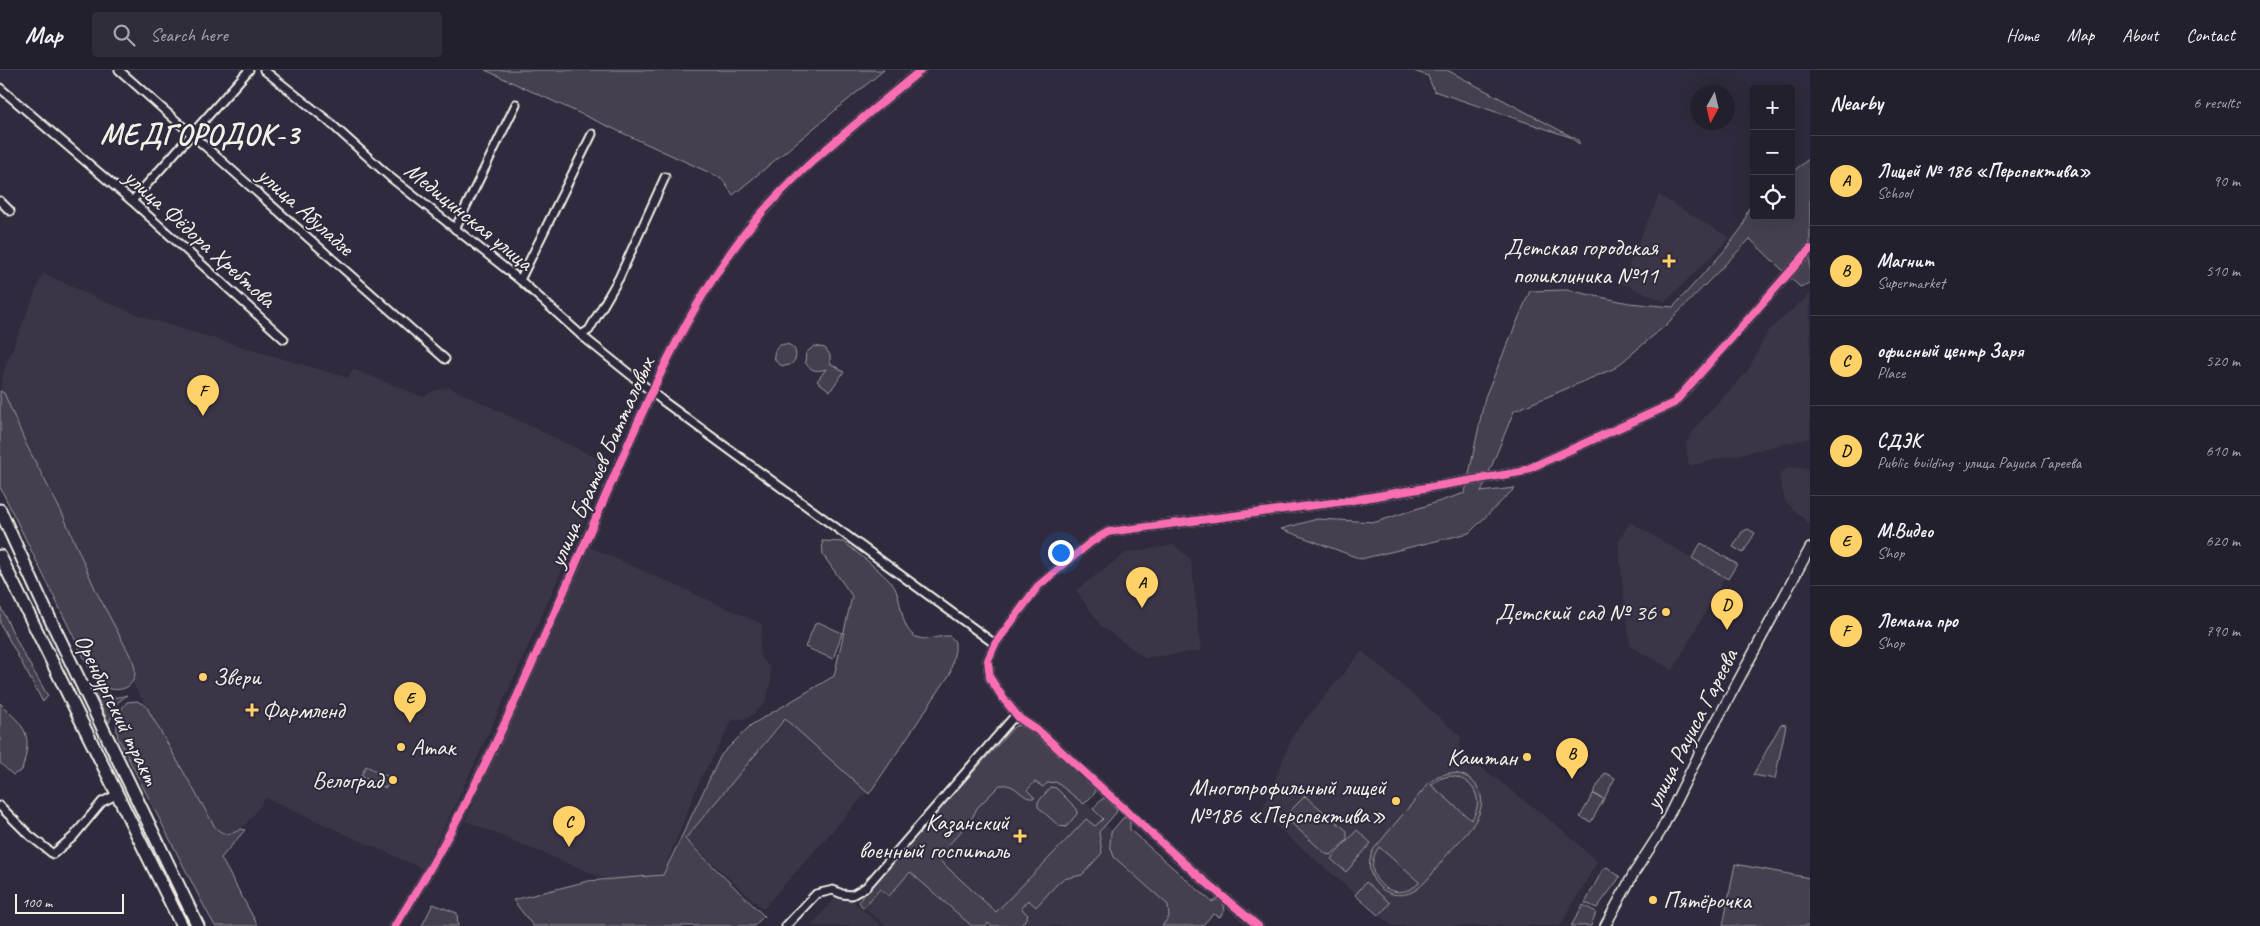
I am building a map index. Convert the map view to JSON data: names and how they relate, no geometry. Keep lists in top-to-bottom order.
{
  "streets": {
    "main road": ["Оренбургский тракт"],
    "street": [
      "улица Абуладзе",
      "Медицинская улица",
      "улица Фёдора Хребтова",
      "улица Братьев Батталовых",
      "улица Рауиса Гареева"
    ]
  },
  "crossings": [
    ["Медицинская улица", "улица Братьев Батталовых"]
  ],
  "districts": ["МЕДГОРОДОК-3"],
  "places": {
    "health": ["Детская городская поликлиника №11", "Фармленд", "Казанский военный госпиталь"],
    "other": [
      "Детский сад № 36",
      "Звери",
      "Атак",
      "Каштан",
      "Велоград",
      "Многопрофильный лицей №186 «Перспектива»",
      "Пятёрочка"
    ]
  },
  "scale_bar": "100 m",
  "north": "bottom",
  "page": {
    "header": "Map",
    "search": "Search here",
    "nav": [
      "Home",
      "Map",
      "About",
      "Contact"
    ],
    "heading": ["Nearby", "6 results"],
    "map_buttons": ["+", "−"],
    "list": [
      {
        "mark": "A",
        "name": "Лицей № 186 «Перспектива»",
        "note": "School",
        "value": "90 m"
      },
      {
        "mark": "B",
        "name": "Магнит",
        "note": "Supermarket",
        "value": "510 m"
      },
      {
        "mark": "C",
        "name": "офисный центр Заря",
        "note": "Place",
        "value": "520 m"
      },
      {
        "mark": "D",
        "name": "СДЭК",
        "note": "Public building · улица Рауиса Гареева",
        "value": "610 m"
      },
      {
        "mark": "E",
        "name": "М.Видео",
        "note": "Shop",
        "value": "620 m"
      },
      {
        "mark": "F",
        "name": "Лемана про",
        "note": "Shop",
        "value": "790 m"
      }
    ],
    "pins": [
      "F",
      "A",
      "D",
      "E",
      "B",
      "C"
    ],
    "scale": "100 m"
  }
}
